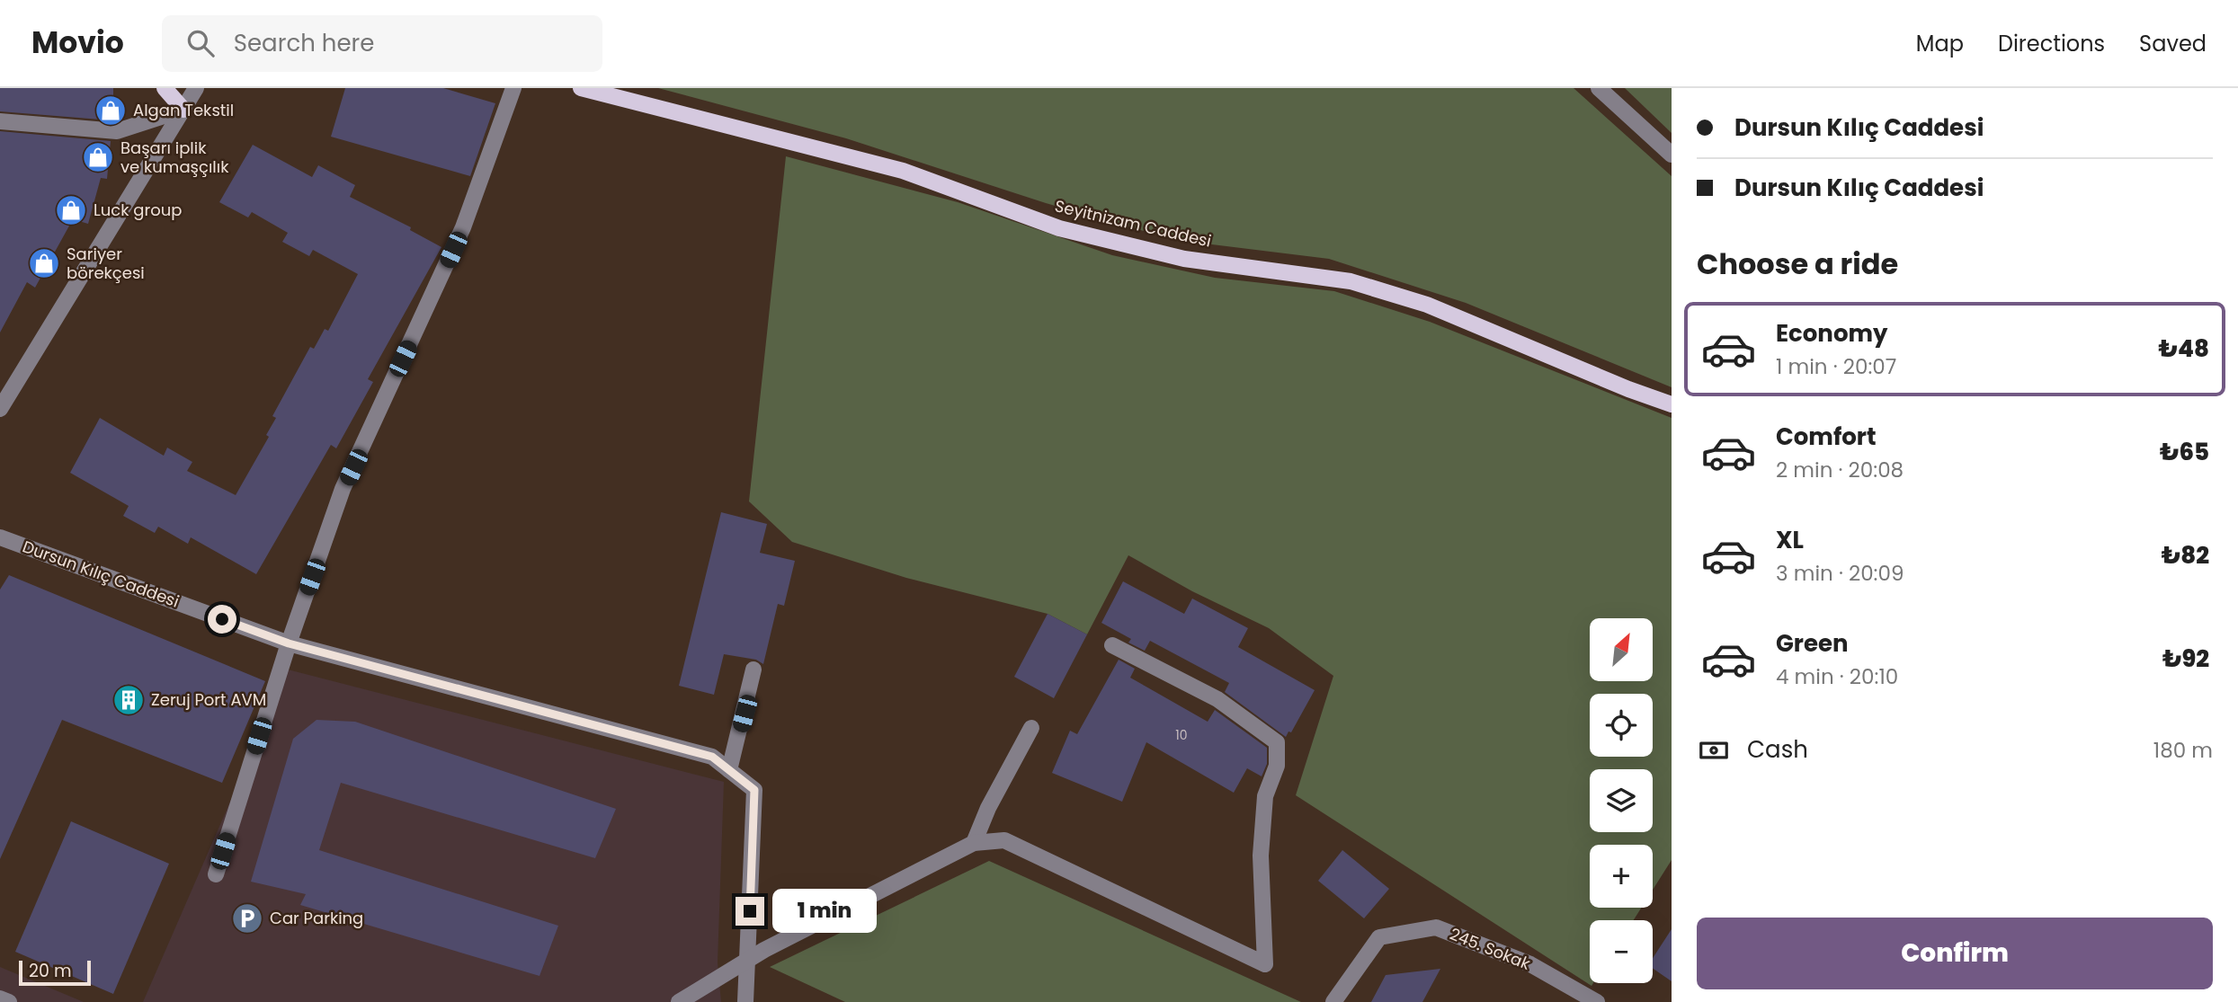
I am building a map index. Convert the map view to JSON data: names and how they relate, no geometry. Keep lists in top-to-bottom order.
{
  "streets": {
    "main road": ["Seyitnizam Caddesi"],
    "street": ["Dursun Kılıç Caddesi", "245. Sokak"]
  },
  "places": {
    "shop": [
      "Algan Tekstil",
      "Başarı iplik ve kumaşçılık",
      "Luck group",
      "Sariyer börekçesi"
    ],
    "building": ["Zeruj Port AVM"],
    "parking": ["Car Parking"]
  },
  "house_numbers": ["10"],
  "scale_bar": "20 m",
  "north": "top right",
  "page": {
    "header": "Movio",
    "search": "Search here",
    "nav": ["Map", "Directions", "Saved"],
    "banner": ["Dursun Kılıç Caddesi", "Dursun Kılıç Caddesi"],
    "heading": "Choose a ride",
    "list": [
      {
        "name": "Economy",
        "note": "1 min · 20:07",
        "value": "₺48"
      },
      {
        "name": "Comfort",
        "note": "2 min · 20:08",
        "value": "₺65"
      },
      {
        "name": "XL",
        "note": "3 min · 20:09",
        "value": "₺82"
      },
      {
        "name": "Green",
        "note": "4 min · 20:10",
        "value": "₺92"
      }
    ],
    "map_buttons": ["+", "−"],
    "pay": ["Cash", "180 m"],
    "bubble": "1 min",
    "buttons": "Confirm",
    "scale": "20 m"
  }
}
